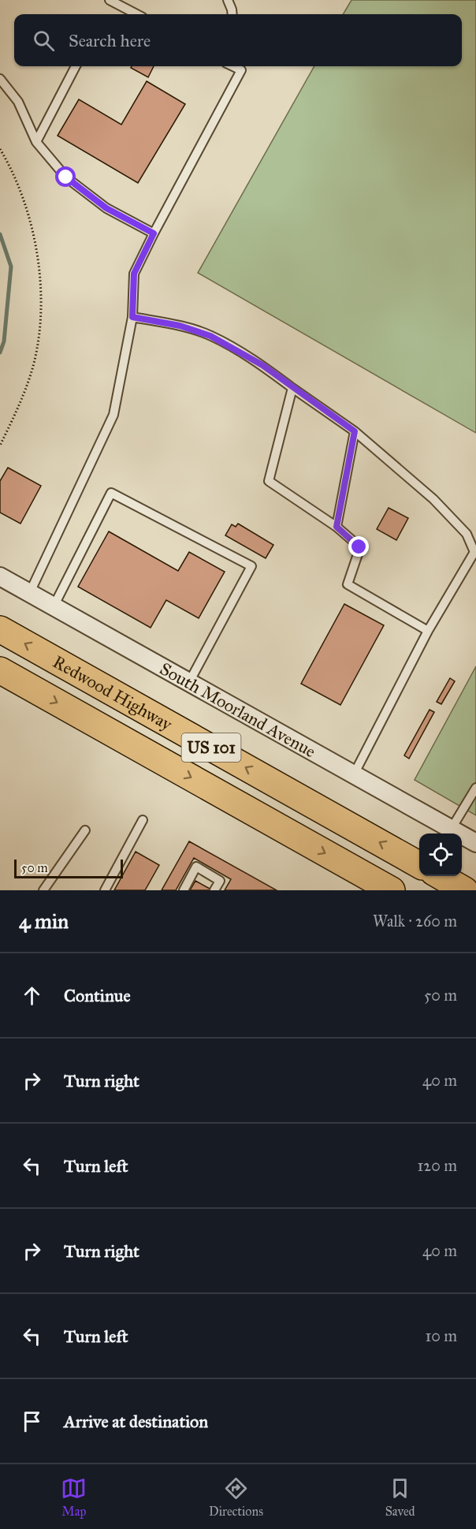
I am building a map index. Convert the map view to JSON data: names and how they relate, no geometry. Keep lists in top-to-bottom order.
{
  "streets": {
    "highway": ["Redwood Highway", "US 101"],
    "street": ["South Moorland Avenue"]
  },
  "scale_bar": "50 m",
  "page": {
    "search": "Search here",
    "scale": "50 m",
    "heading": ["4 min", "Walk · 260 m"],
    "list": [
      ["Continue", "50 m"],
      ["Turn right", "40 m"],
      ["Turn left", "120 m"],
      ["Turn right", "40 m"],
      ["Turn left", "10 m"],
      "Arrive at destination"
    ],
    "nav": ["Map", "Directions", "Saved"]
  }
}
